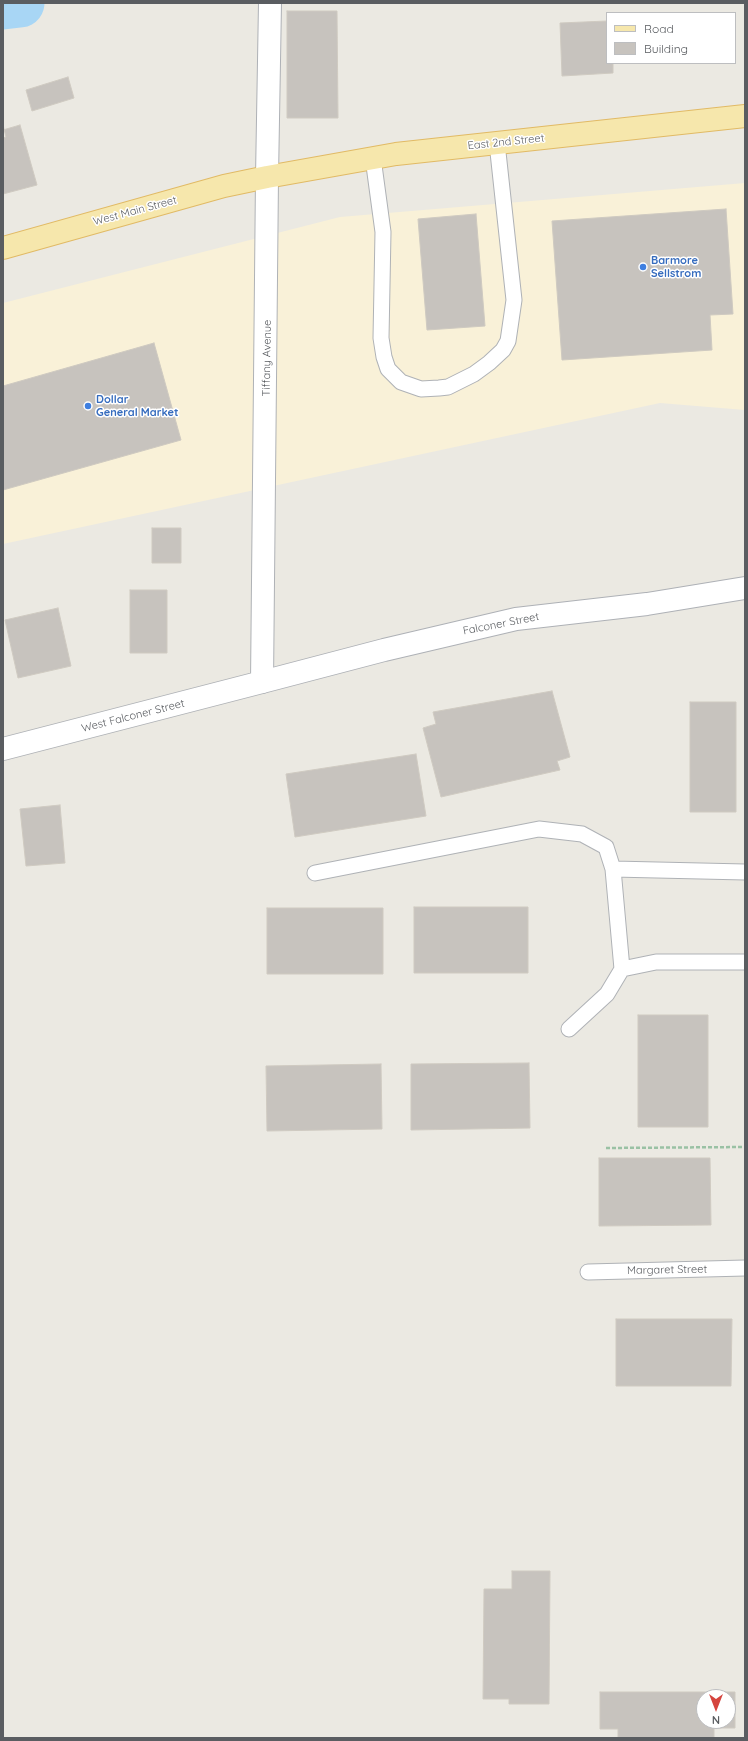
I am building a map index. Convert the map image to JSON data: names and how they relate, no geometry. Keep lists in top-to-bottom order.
{
  "streets": {
    "main road": ["East 2nd Street", "West Main Street"],
    "street": ["Tiffany Avenue", "Falconer Street", "West Falconer Street"],
    "lane": ["Margaret Street"]
  },
  "crossings": [
    ["East 2nd Street", "West Main Street"],
    ["East 2nd Street", "Tiffany Avenue"],
    ["West Main Street", "Tiffany Avenue"],
    ["Tiffany Avenue", "Falconer Street"],
    ["Tiffany Avenue", "West Falconer Street"],
    ["Falconer Street", "West Falconer Street"]
  ],
  "places": ["Barmore Sellstrom", "Dollar General Market"],
  "legend": ["Road", "Building"],
  "north": "bottom"
}
